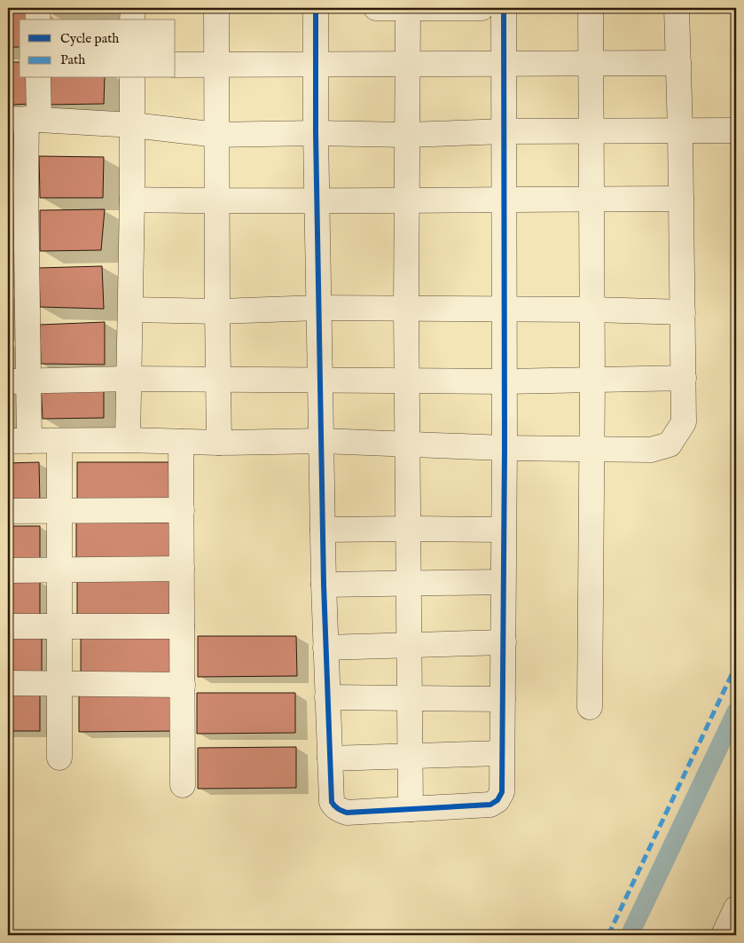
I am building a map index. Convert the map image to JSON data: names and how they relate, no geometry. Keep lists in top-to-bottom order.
{
  "legend": ["Cycle path", "Path"]
}
